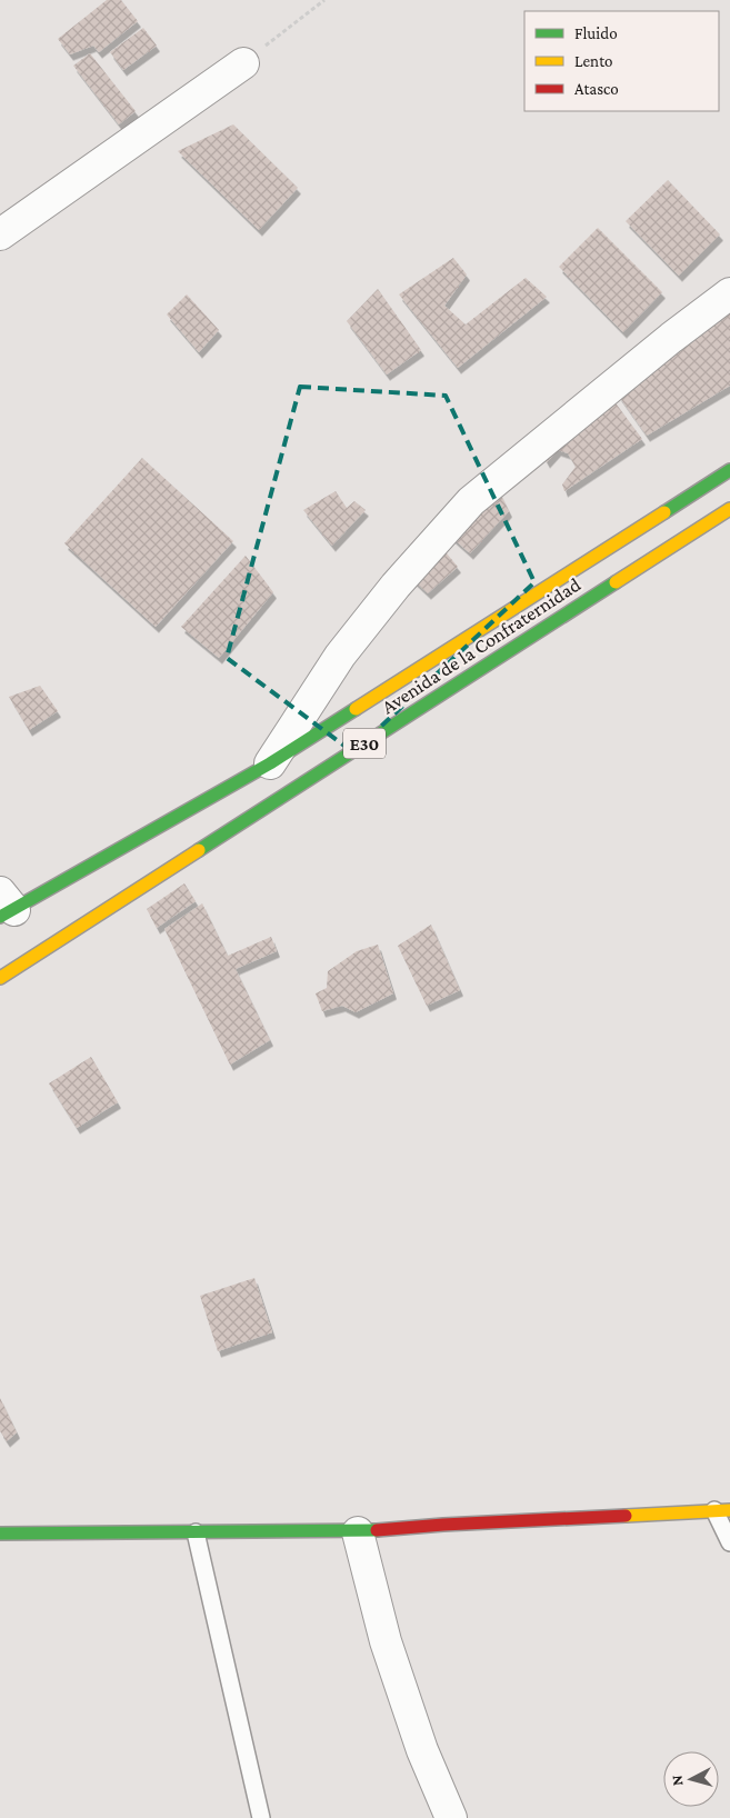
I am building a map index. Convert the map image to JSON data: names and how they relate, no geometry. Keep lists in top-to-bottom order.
{
  "streets": {
    "main road": ["Avenida de la Confraternidad", "E30"]
  },
  "legend": ["Fluido", "Lento", "Atasco"],
  "north": "left"
}
